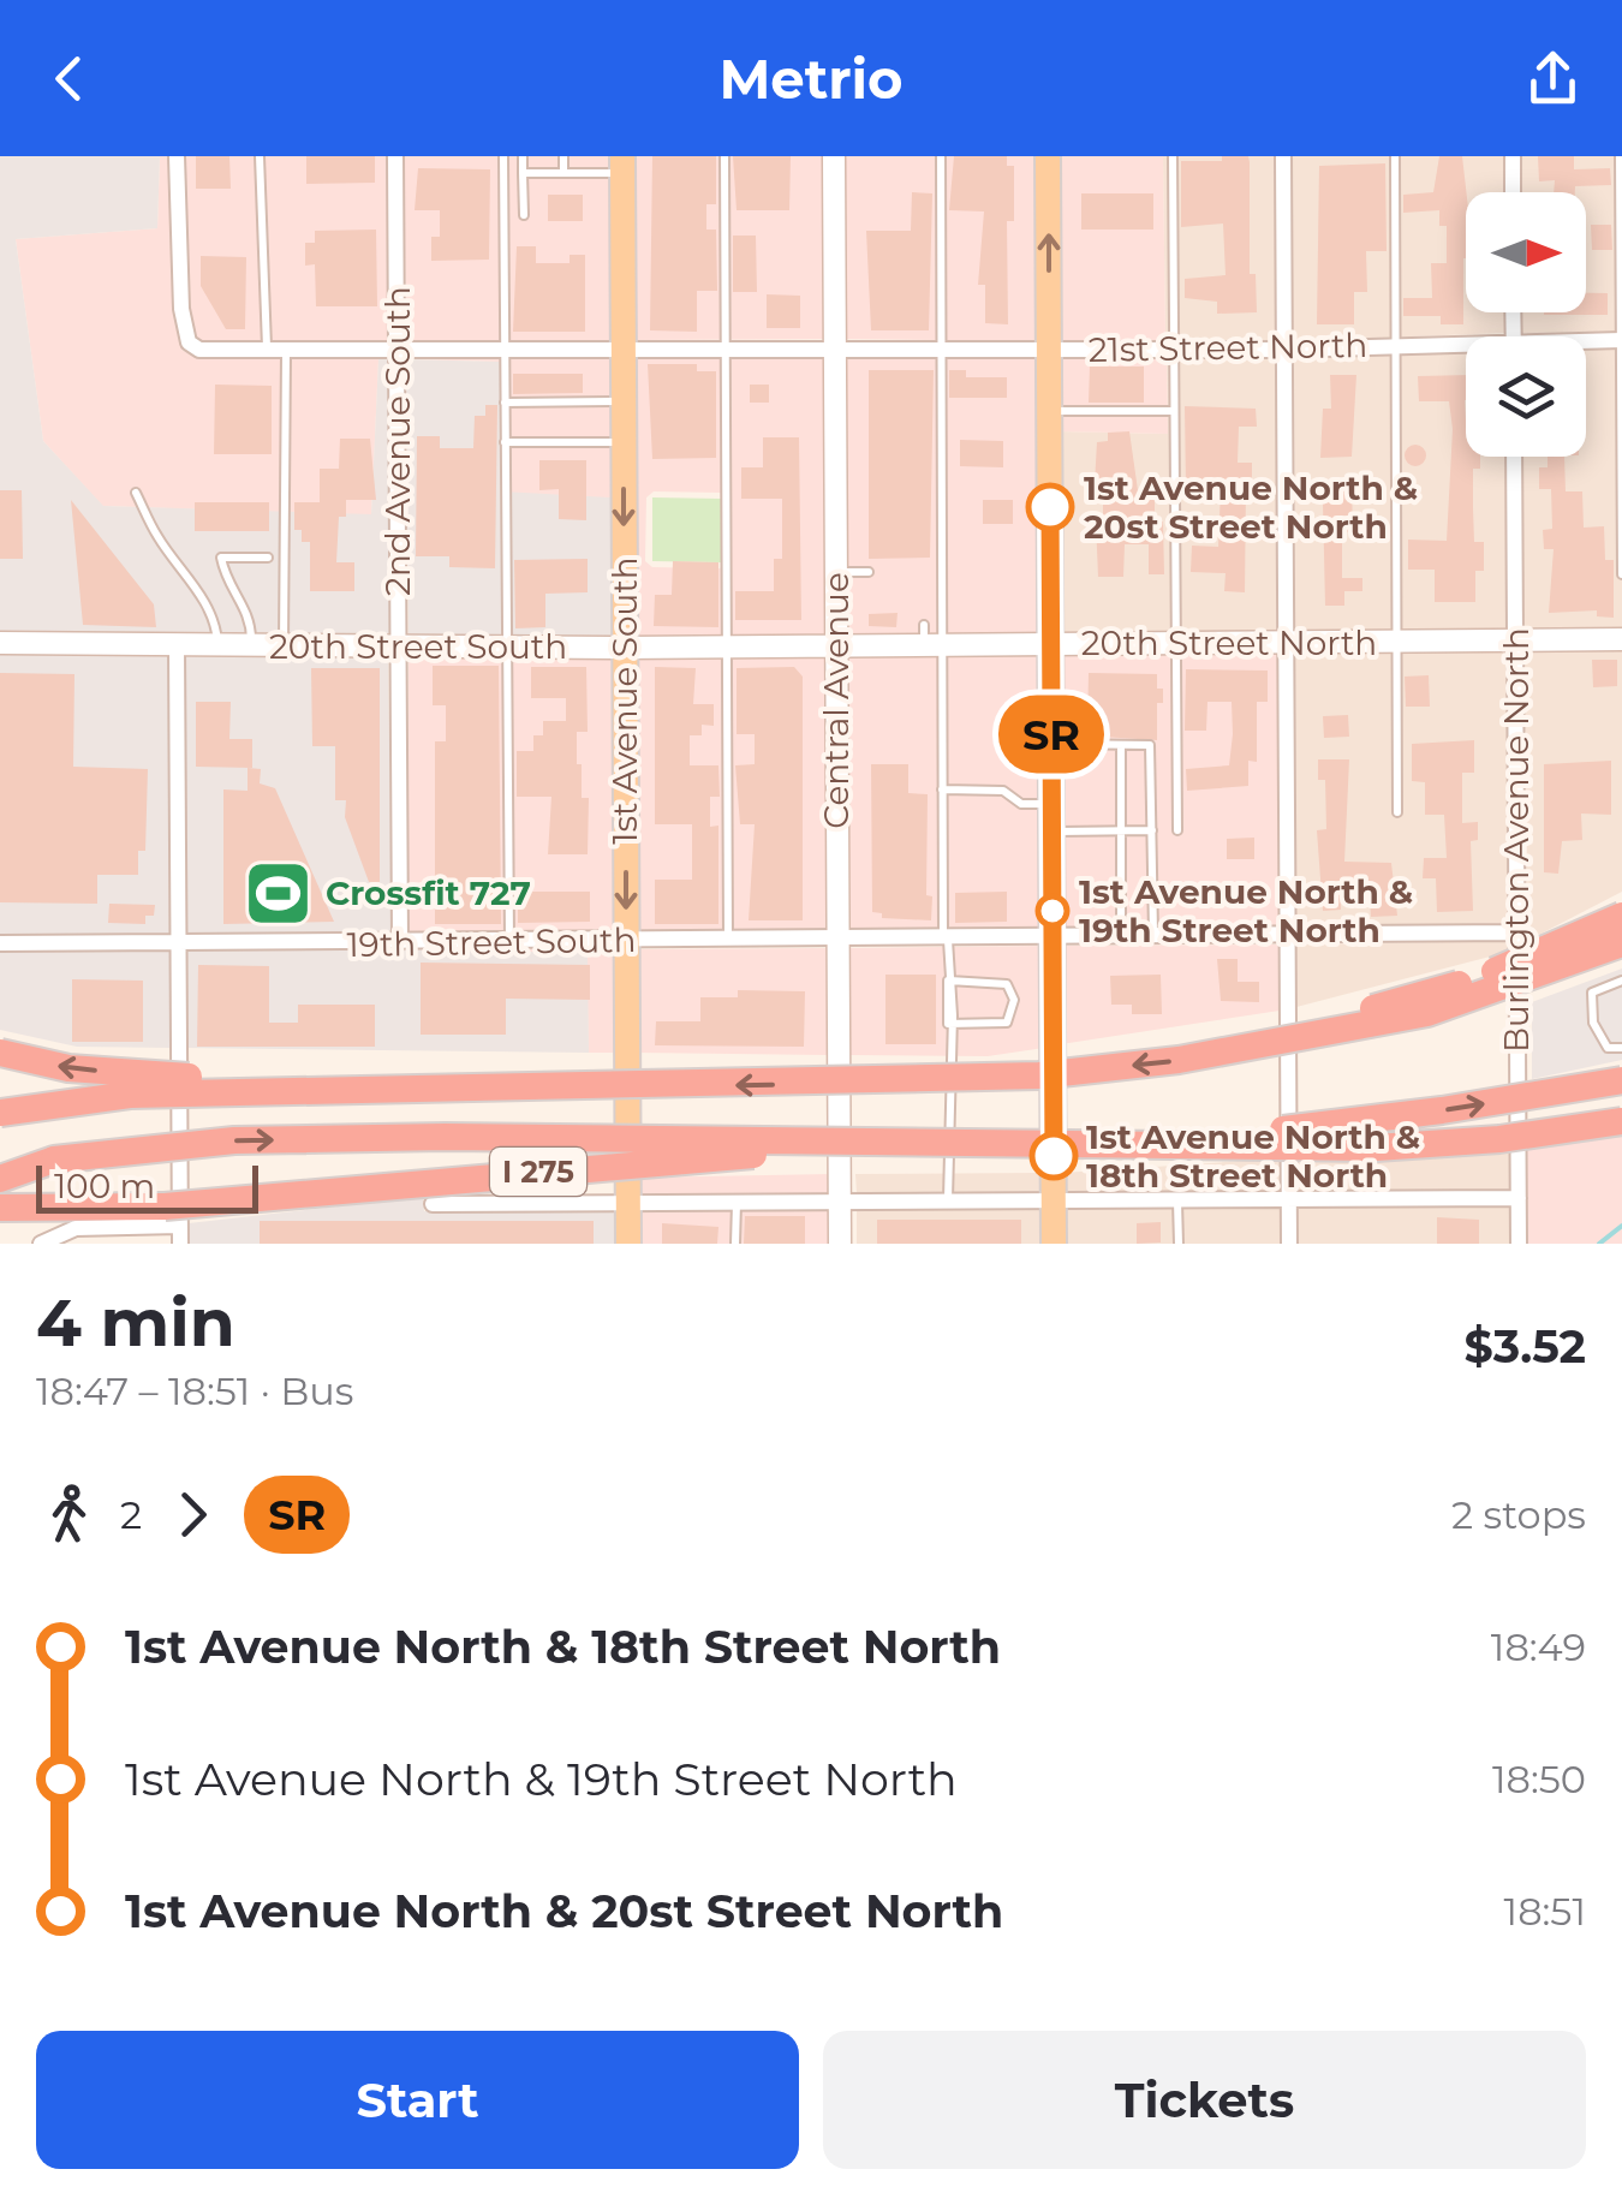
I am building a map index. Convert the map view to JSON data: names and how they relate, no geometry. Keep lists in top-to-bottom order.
{
  "streets": {
    "highway": ["I 275"],
    "main road": ["1st Avenue South"],
    "street": [
      "21st Street North",
      "2nd Avenue South",
      "20th Street North",
      "20th Street South",
      "Central Avenue",
      "Burlington Avenue North",
      "19th Street South"
    ]
  },
  "crossings": [
    ["21st Street North", "2nd Avenue South"],
    ["21st Street North", "1st Avenue South"],
    ["21st Street North", "Central Avenue"],
    ["2nd Avenue South", "20th Street South"],
    ["2nd Avenue South", "19th Street South"],
    ["20th Street North", "20th Street South"],
    ["20th Street North", "Central Avenue"],
    ["20th Street North", "Burlington Avenue North"],
    ["20th Street South", "1st Avenue South"],
    ["20th Street South", "Central Avenue"],
    ["1st Avenue South", "19th Street South"],
    ["Central Avenue", "19th Street South"],
    ["Burlington Avenue North", "19th Street South"]
  ],
  "one_way": ["1st Avenue South"],
  "places": {
    "other": ["1st Avenue North & 20st Street North", "1st Avenue North & 19th Street North", "1st Avenue North & 18th Street North"],
    "sports": ["Crossfit 727"]
  },
  "lines": ["bus line SR"],
  "scale_bar": "100 m",
  "north": "right",
  "page": {
    "header": "Metrio",
    "on_map": "SR",
    "scale": "100 m",
    "heading": ["4 min", "18:47 – 18:51 · Bus", "$3.52"],
    "legs": ["2", "SR", "2 stops"],
    "list": [
      {
        "name": "1st Avenue North & 18th Street North",
        "value": "18:49"
      },
      {
        "name": "1st Avenue North & 19th Street North",
        "value": "18:50"
      },
      {
        "name": "1st Avenue North & 20st Street North",
        "value": "18:51"
      }
    ],
    "buttons": ["Start", "Tickets"]
  }
}
